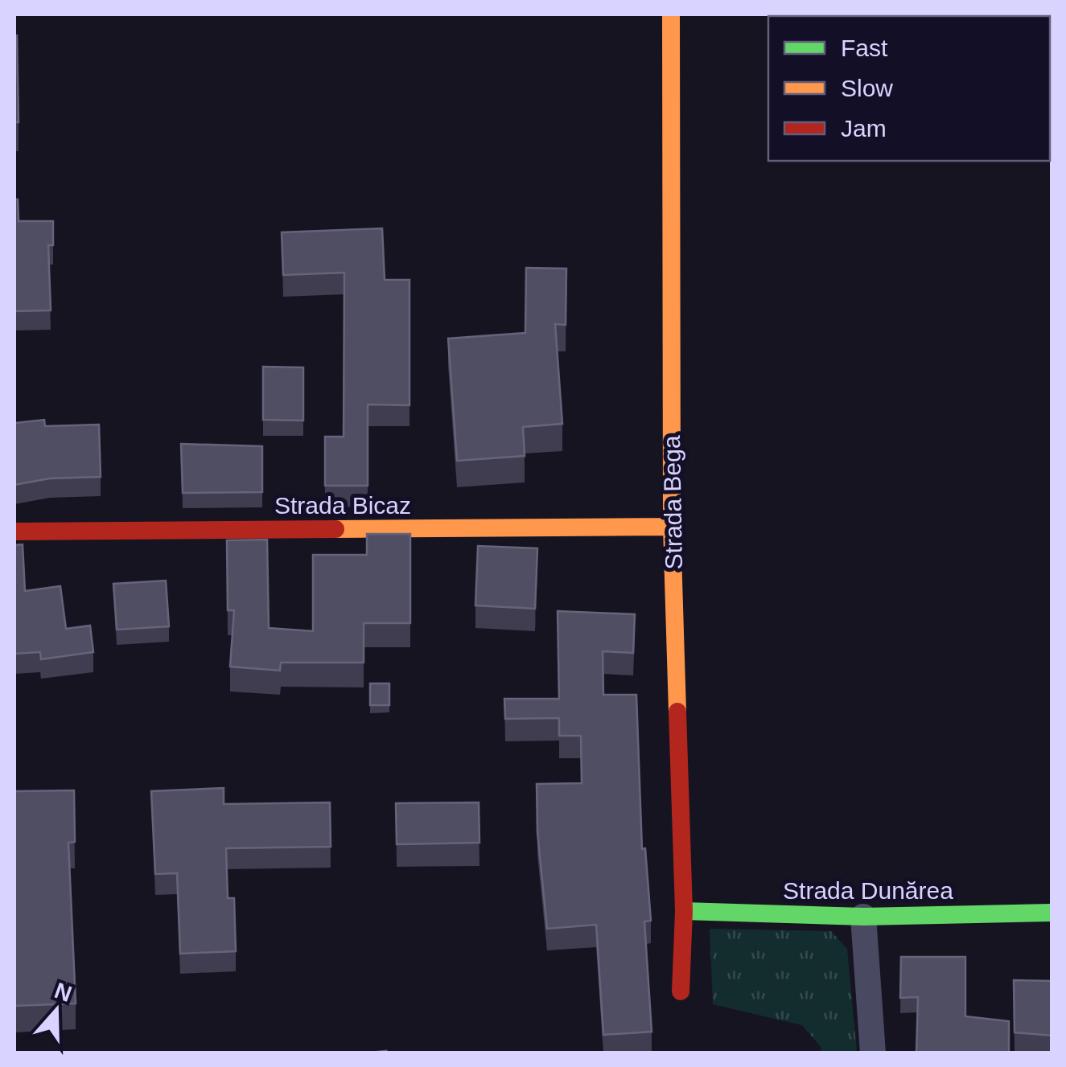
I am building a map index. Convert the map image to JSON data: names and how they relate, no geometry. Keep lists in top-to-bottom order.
{
  "streets": {
    "street": ["Strada Bega", "Strada Bicaz", "Strada Dunărea"]
  },
  "crossings": [
    ["Strada Bega", "Strada Bicaz"],
    ["Strada Bega", "Strada Dunărea"]
  ],
  "legend": ["Fast", "Slow", "Jam"],
  "north": "top"
}
